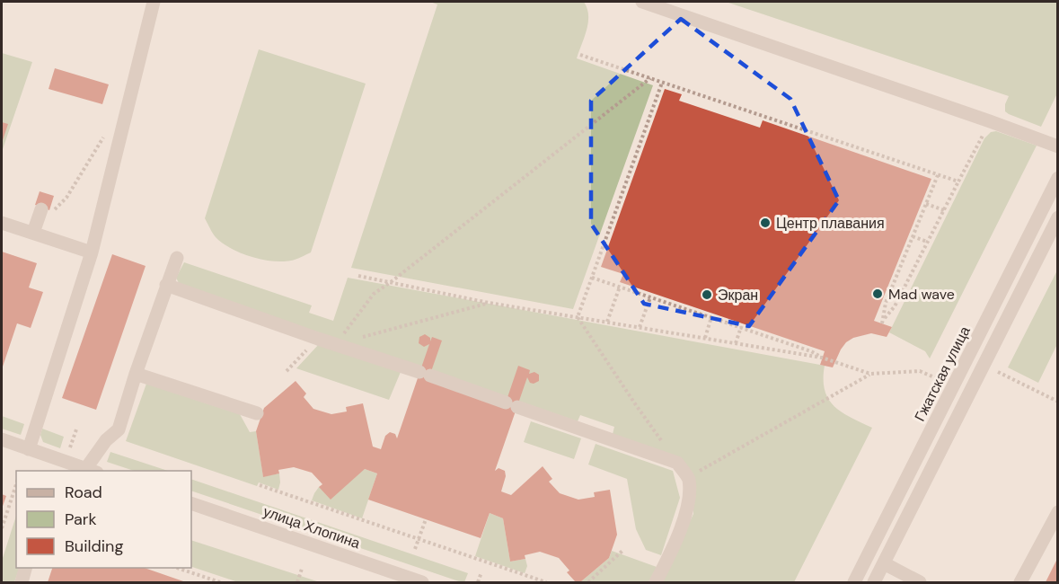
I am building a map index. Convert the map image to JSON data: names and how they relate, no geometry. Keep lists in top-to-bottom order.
{
  "streets": {
    "street": ["Гжатская улица", "улица Хлопина"]
  },
  "places": ["Центр плавания", "Mad wave", "Экран"],
  "legend": ["Road", "Park", "Building"]
}
